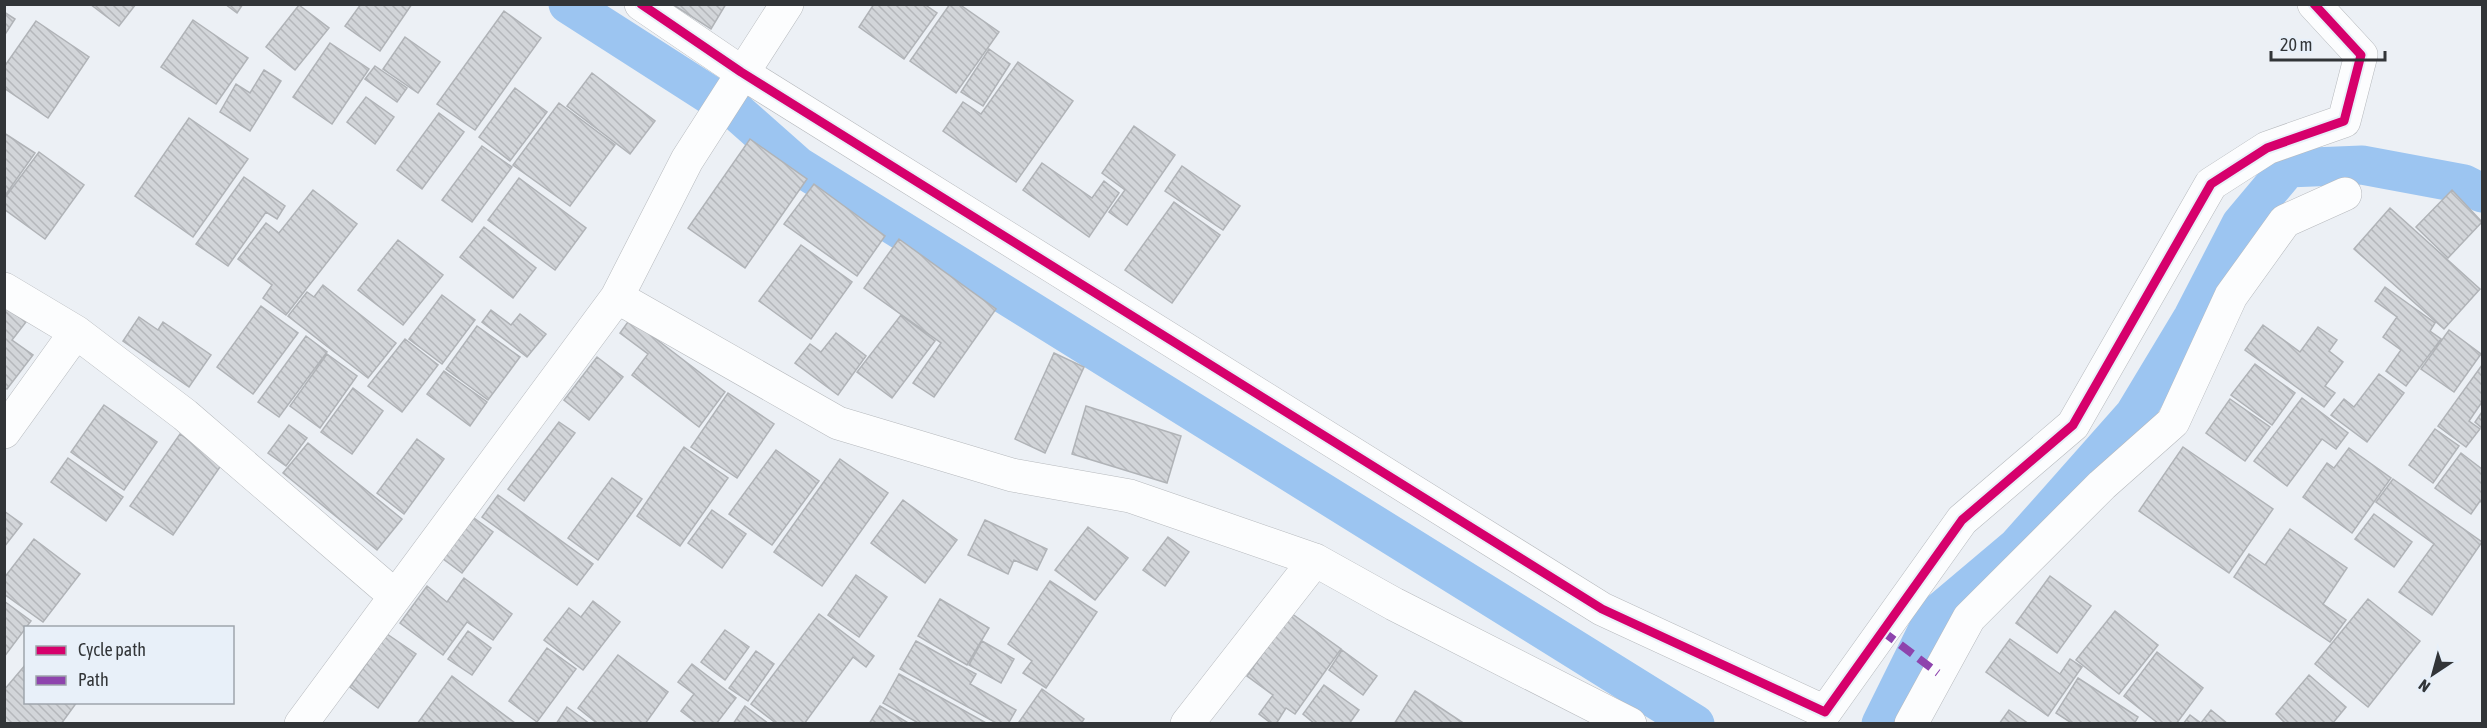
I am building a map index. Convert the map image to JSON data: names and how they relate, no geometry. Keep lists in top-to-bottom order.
{
  "legend": ["Cycle path", "Path"],
  "scale_bar": "20 m",
  "north": "bottom left"
}
